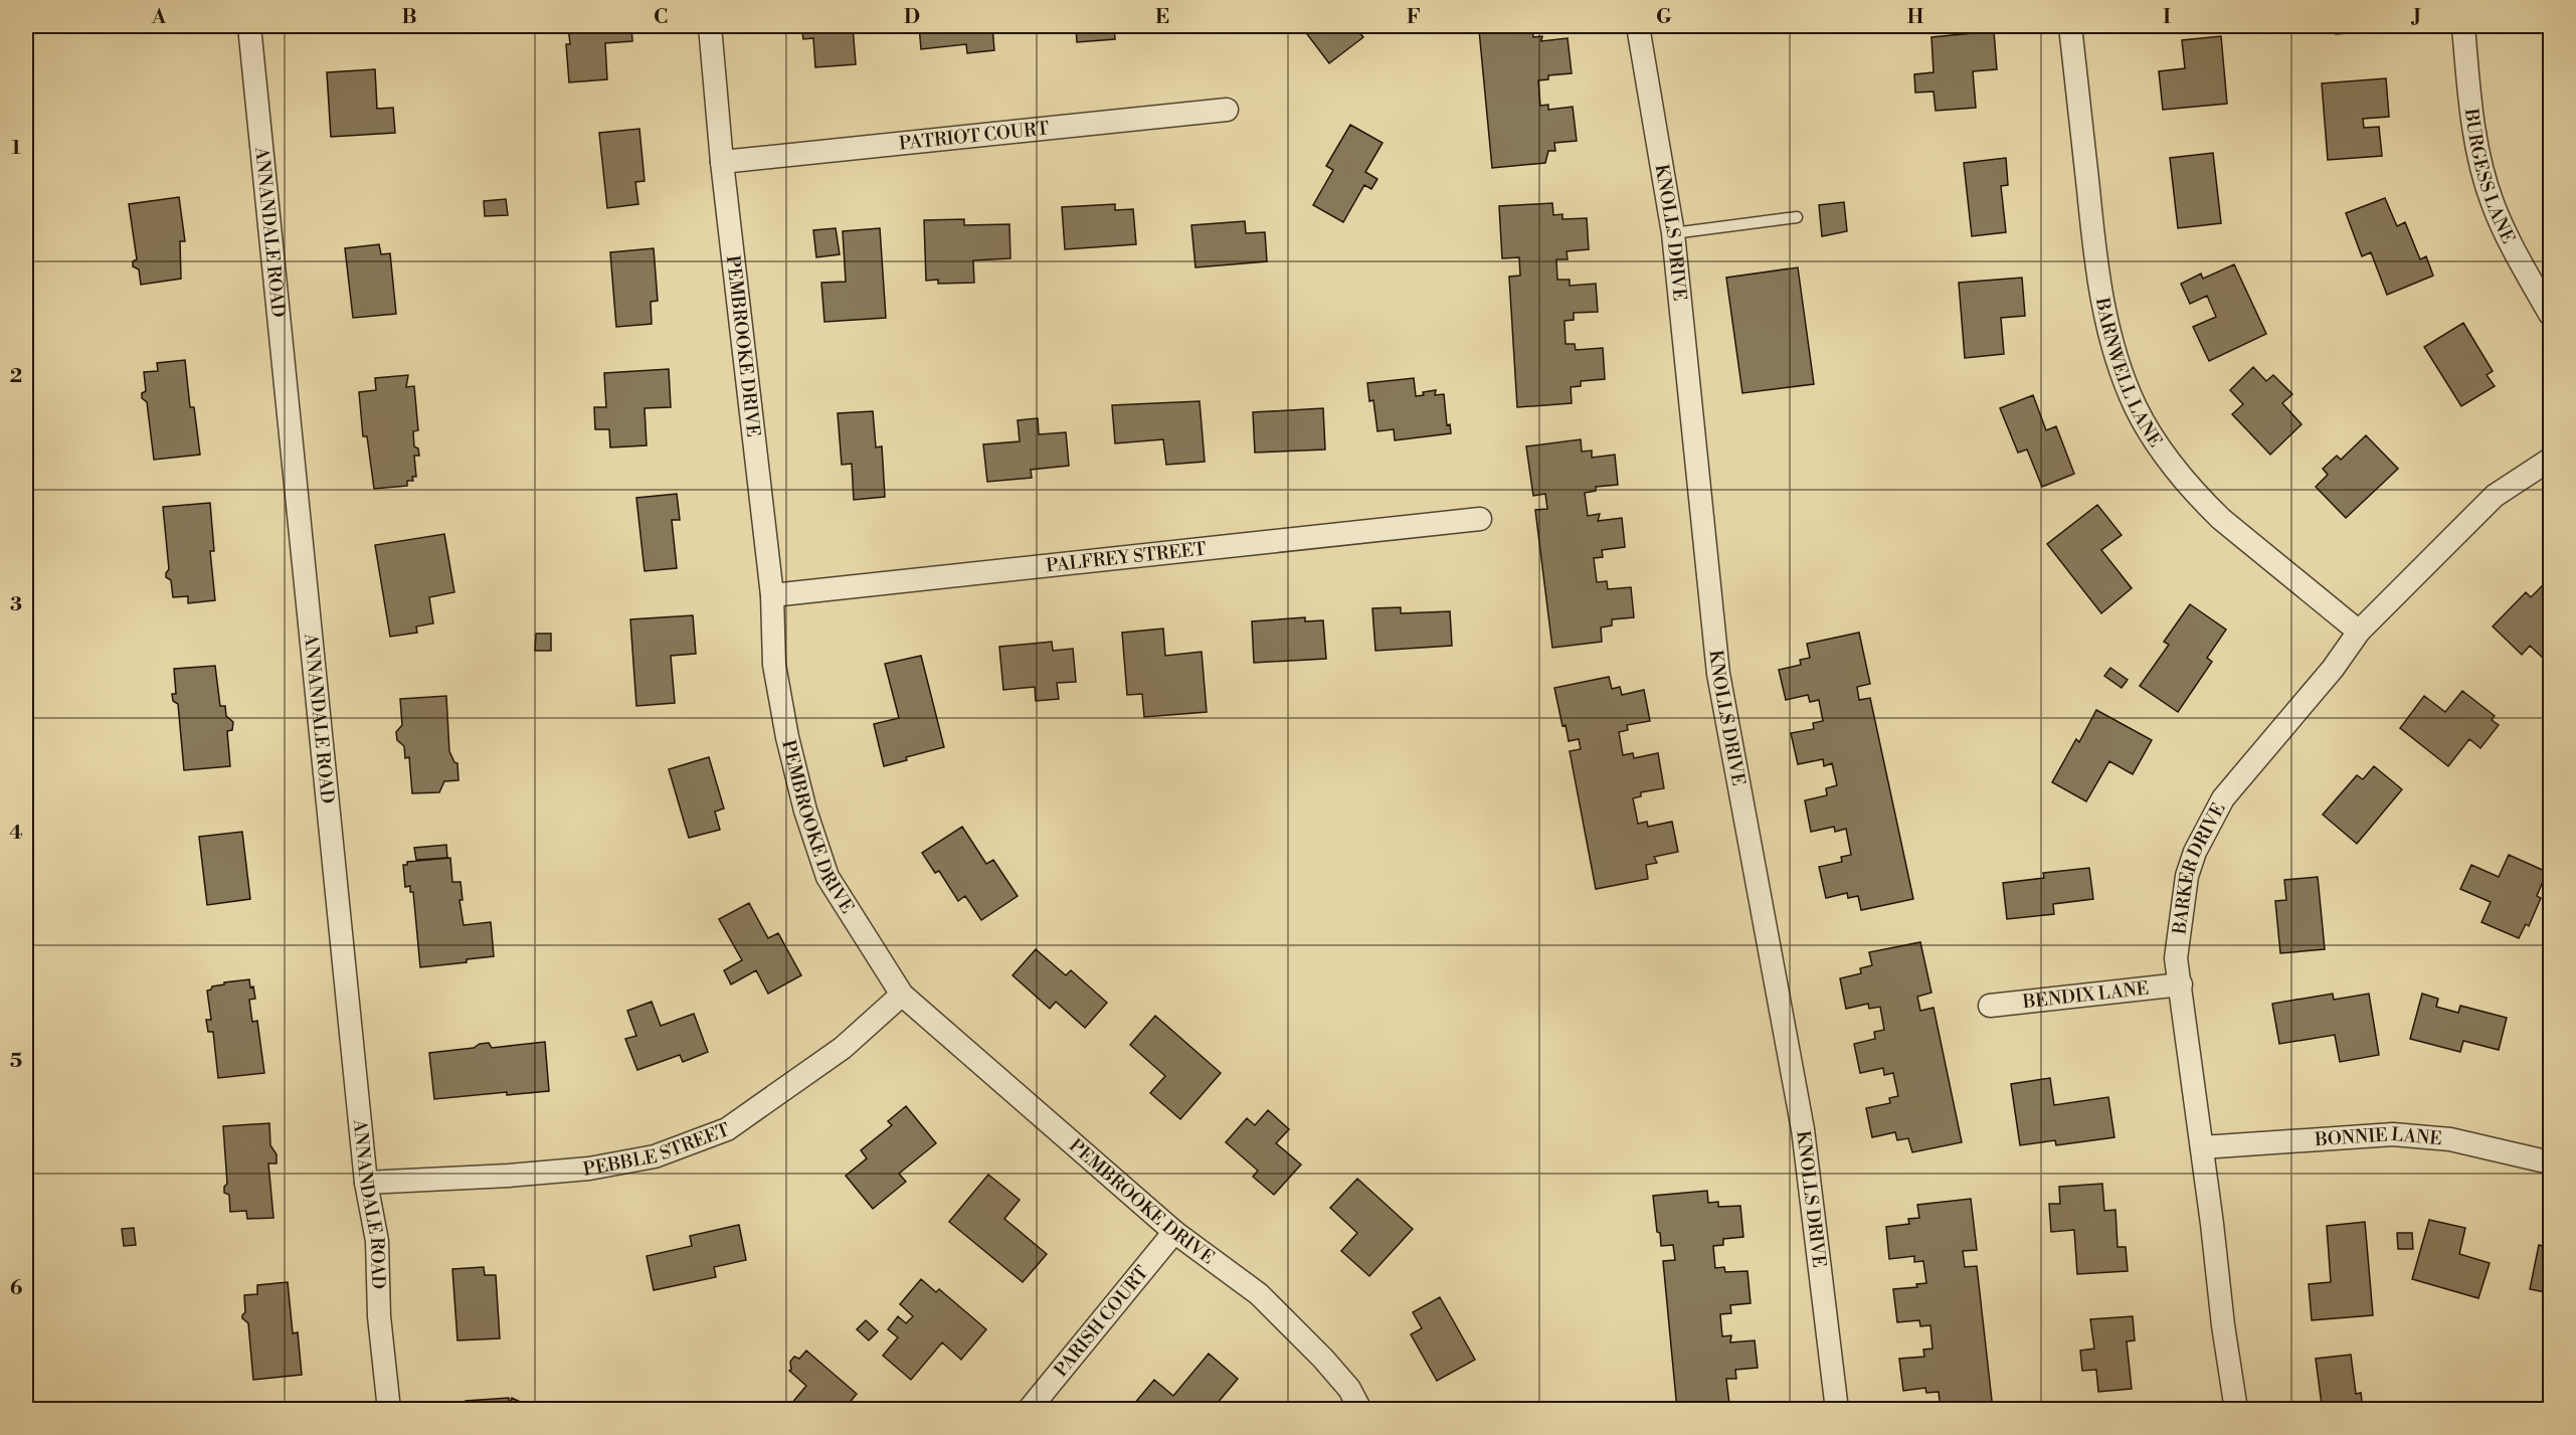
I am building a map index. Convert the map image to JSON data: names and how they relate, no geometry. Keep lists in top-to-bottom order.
{
  "streets": {
    "street": [
      "PATRIOT COURT",
      "BURGESS LANE",
      "ANNANDALE ROAD",
      "KNOLLS DRIVE",
      "PEMBROOKE DRIVE",
      "BARNWELL LANE",
      "PALFREY STREET",
      "BARKER DRIVE",
      "BENDIX LANE",
      "BONNIE LANE",
      "PEBBLE STREET",
      "PARISH COURT"
    ]
  },
  "crossings": [
    ["PATRIOT COURT", "PEMBROOKE DRIVE"],
    ["ANNANDALE ROAD", "PEBBLE STREET"],
    ["PEMBROOKE DRIVE", "PALFREY STREET"],
    ["PEMBROOKE DRIVE", "PEBBLE STREET"],
    ["PEMBROOKE DRIVE", "PARISH COURT"],
    ["BARNWELL LANE", "BARKER DRIVE"],
    ["BARKER DRIVE", "BENDIX LANE"],
    ["BARKER DRIVE", "BONNIE LANE"]
  ],
  "grid": {
    "columns": [
      "A",
      "B",
      "C",
      "D",
      "E",
      "F",
      "G",
      "H",
      "I",
      "J"
    ],
    "rows": [
      "1",
      "2",
      "3",
      "4",
      "5",
      "6"
    ]
  }
}
